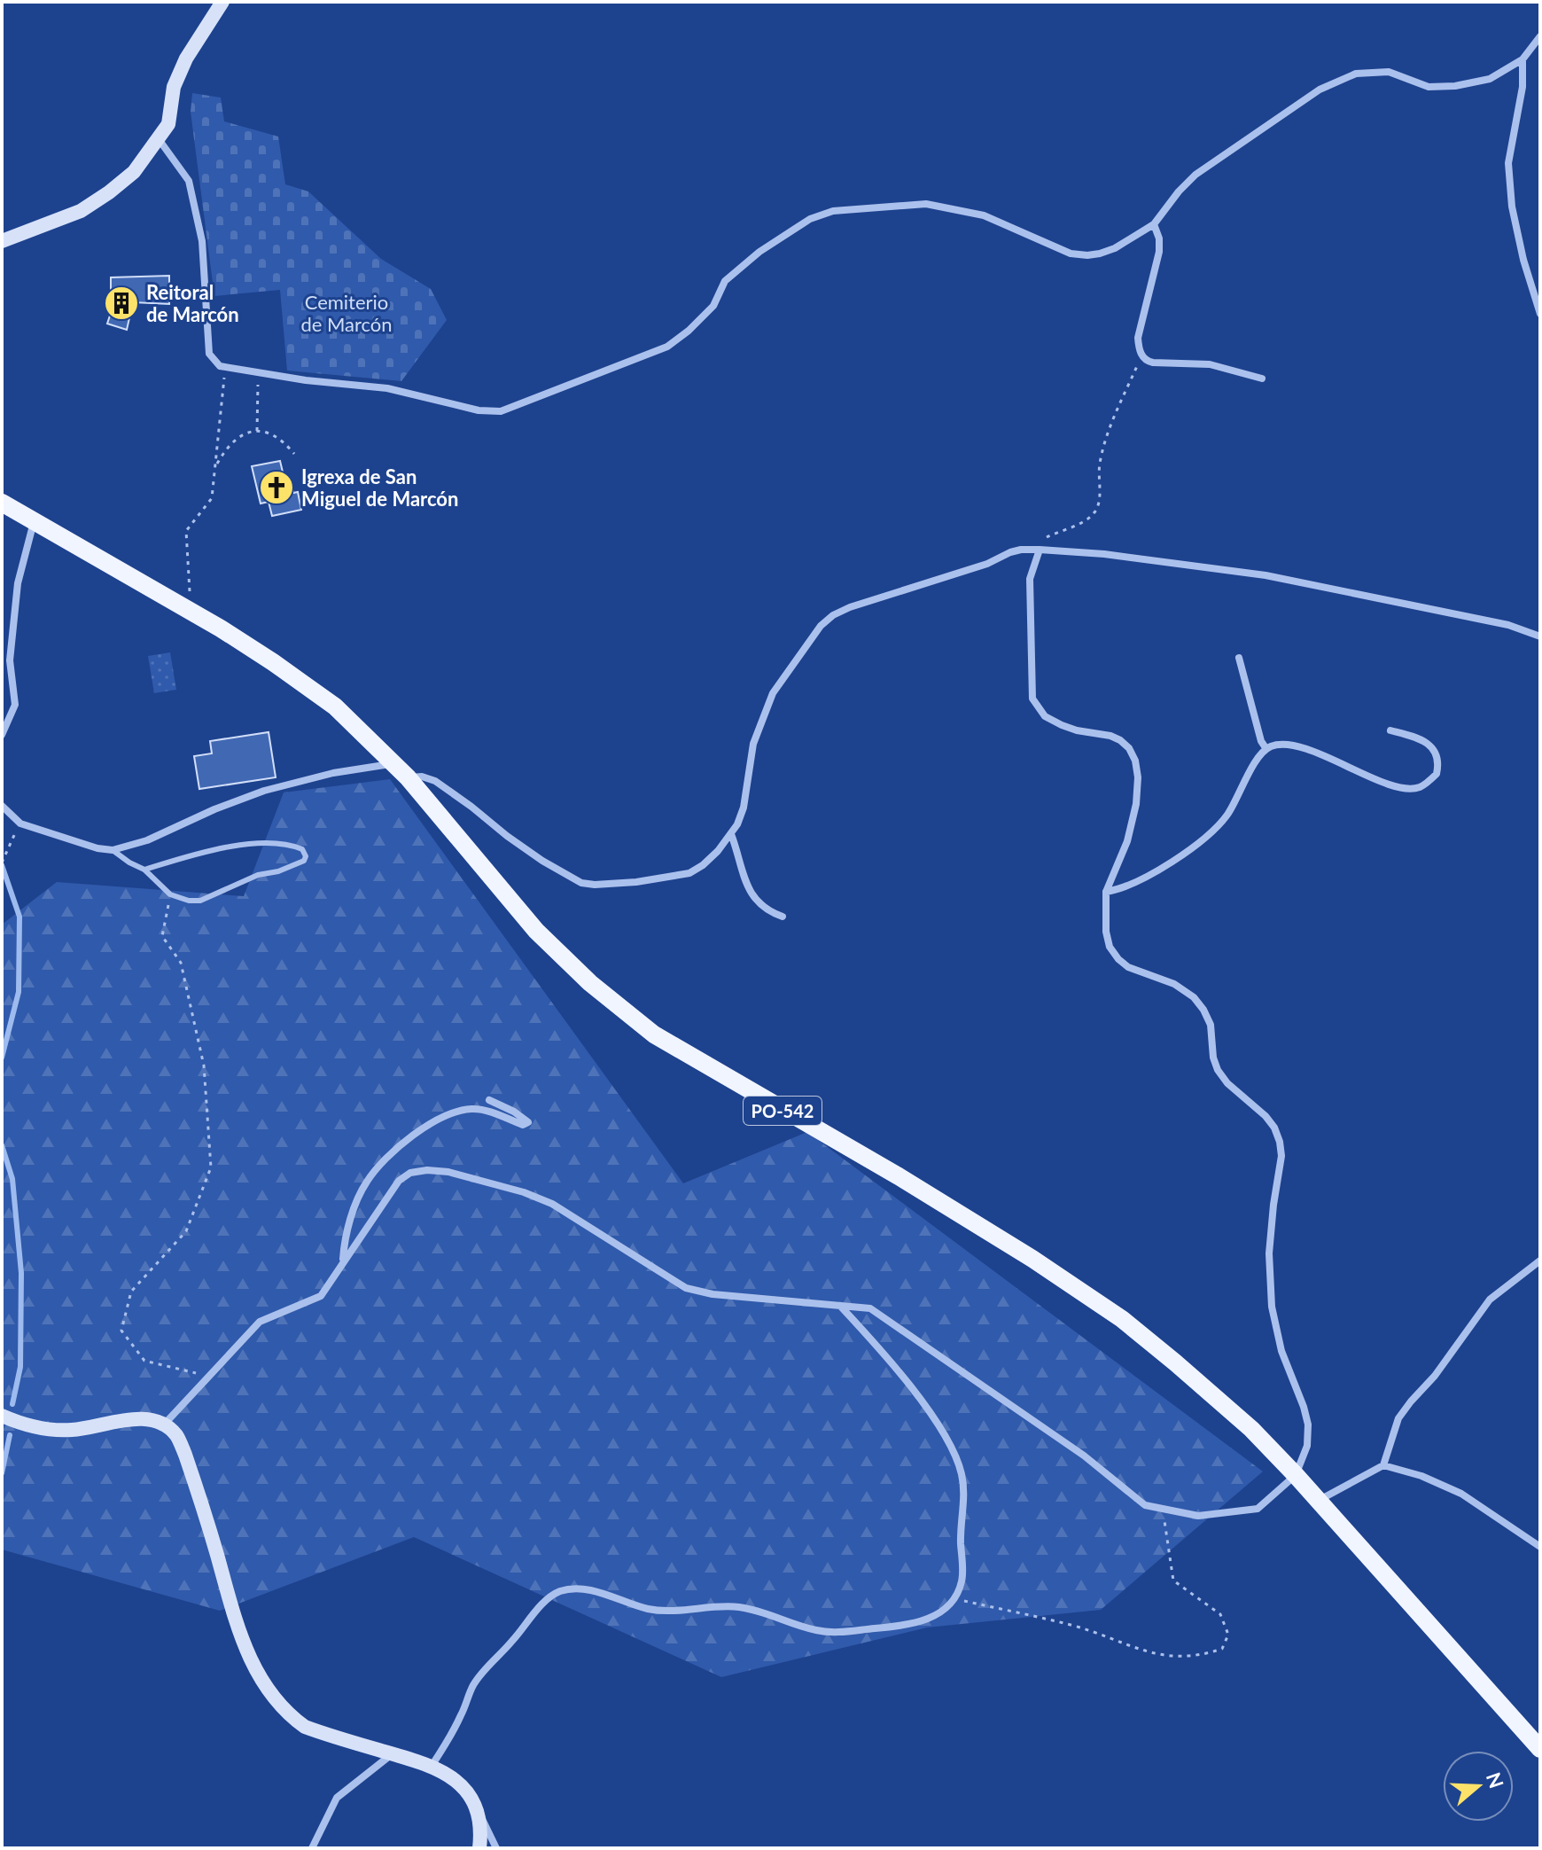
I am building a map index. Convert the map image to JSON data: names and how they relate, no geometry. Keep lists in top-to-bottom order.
{
  "streets": {
    "main road": ["PO-542"]
  },
  "parks": ["Cemiterio de Marcón"],
  "places": {
    "building": ["Reitoral de Marcón"],
    "church": ["Igrexa de San Miguel de Marcón"]
  },
  "north": "right"
}
